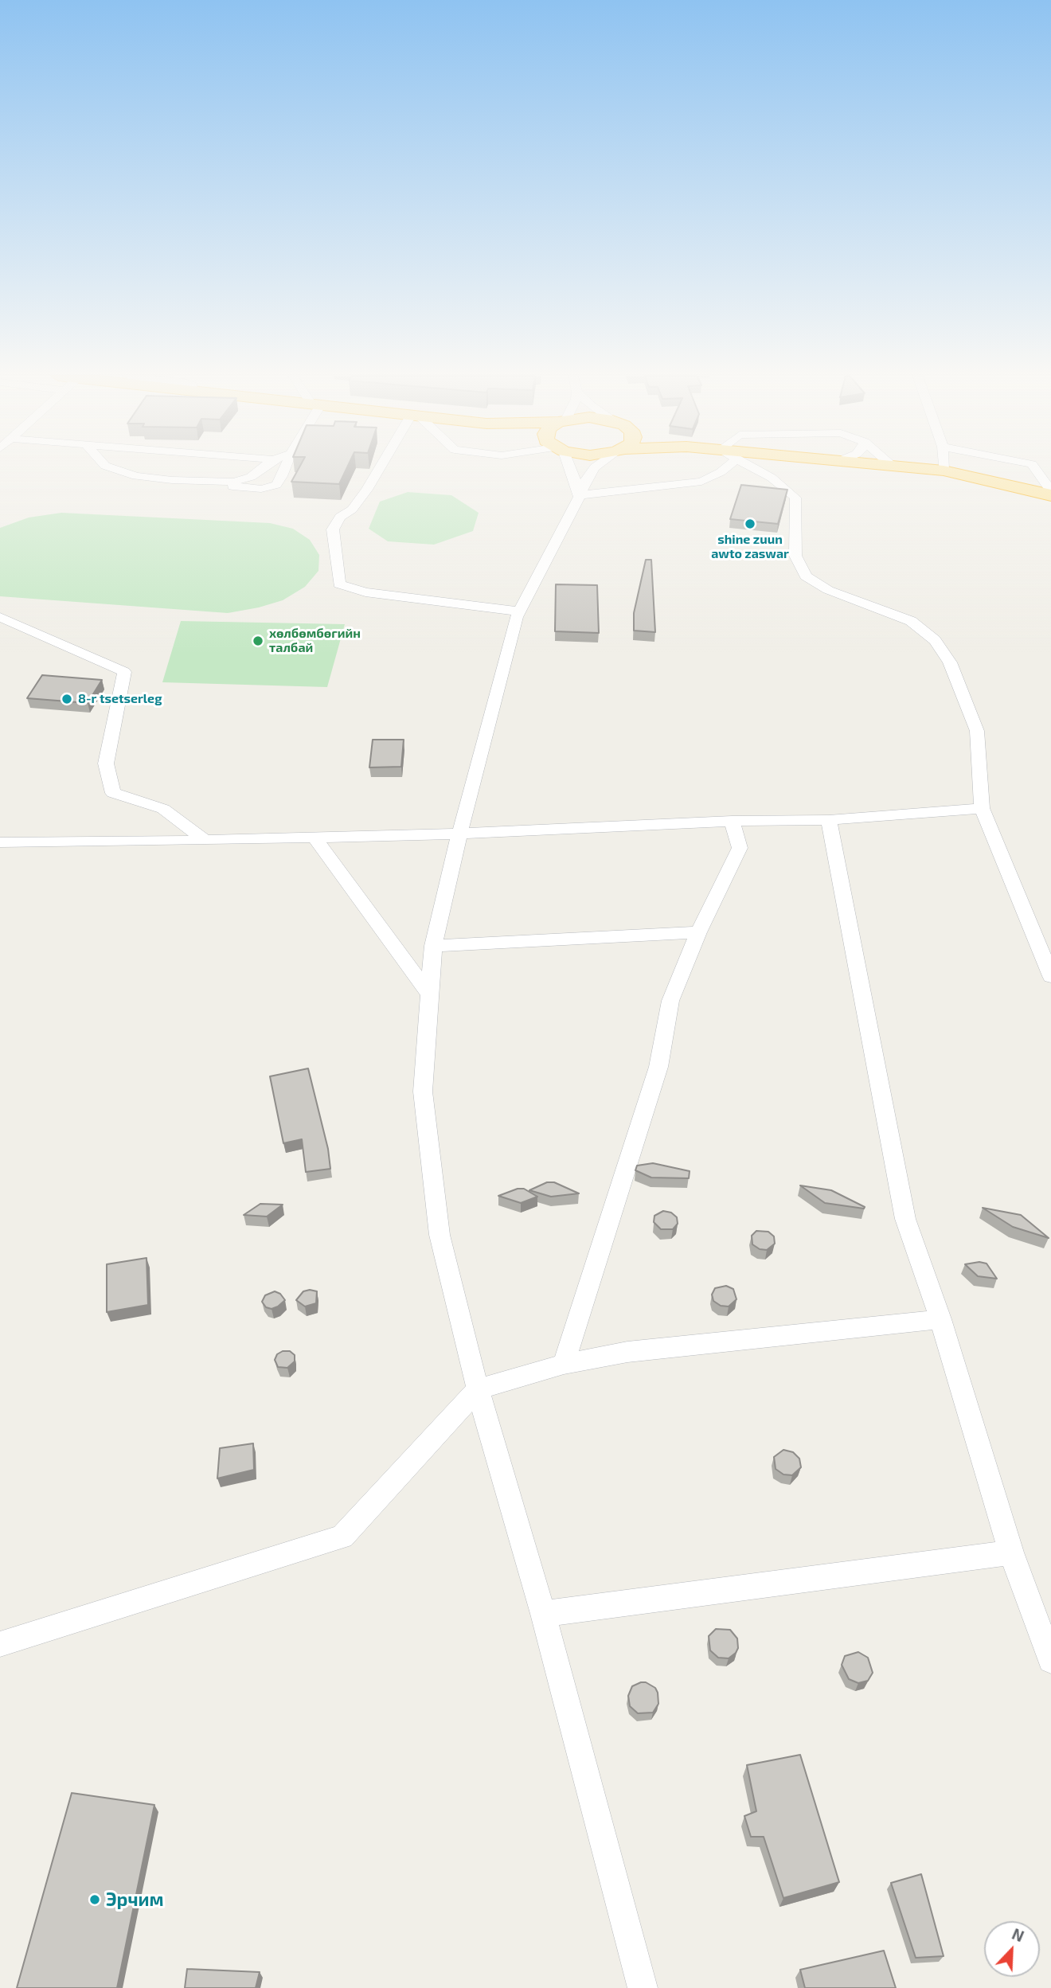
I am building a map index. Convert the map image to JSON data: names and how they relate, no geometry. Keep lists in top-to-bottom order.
{
  "places": [
    "shine zuun awto zaswar",
    "хөлбөмбөгийн талбай",
    "8-r tsetserleg",
    "Эрчим"
  ],
  "north": "top right"
}
